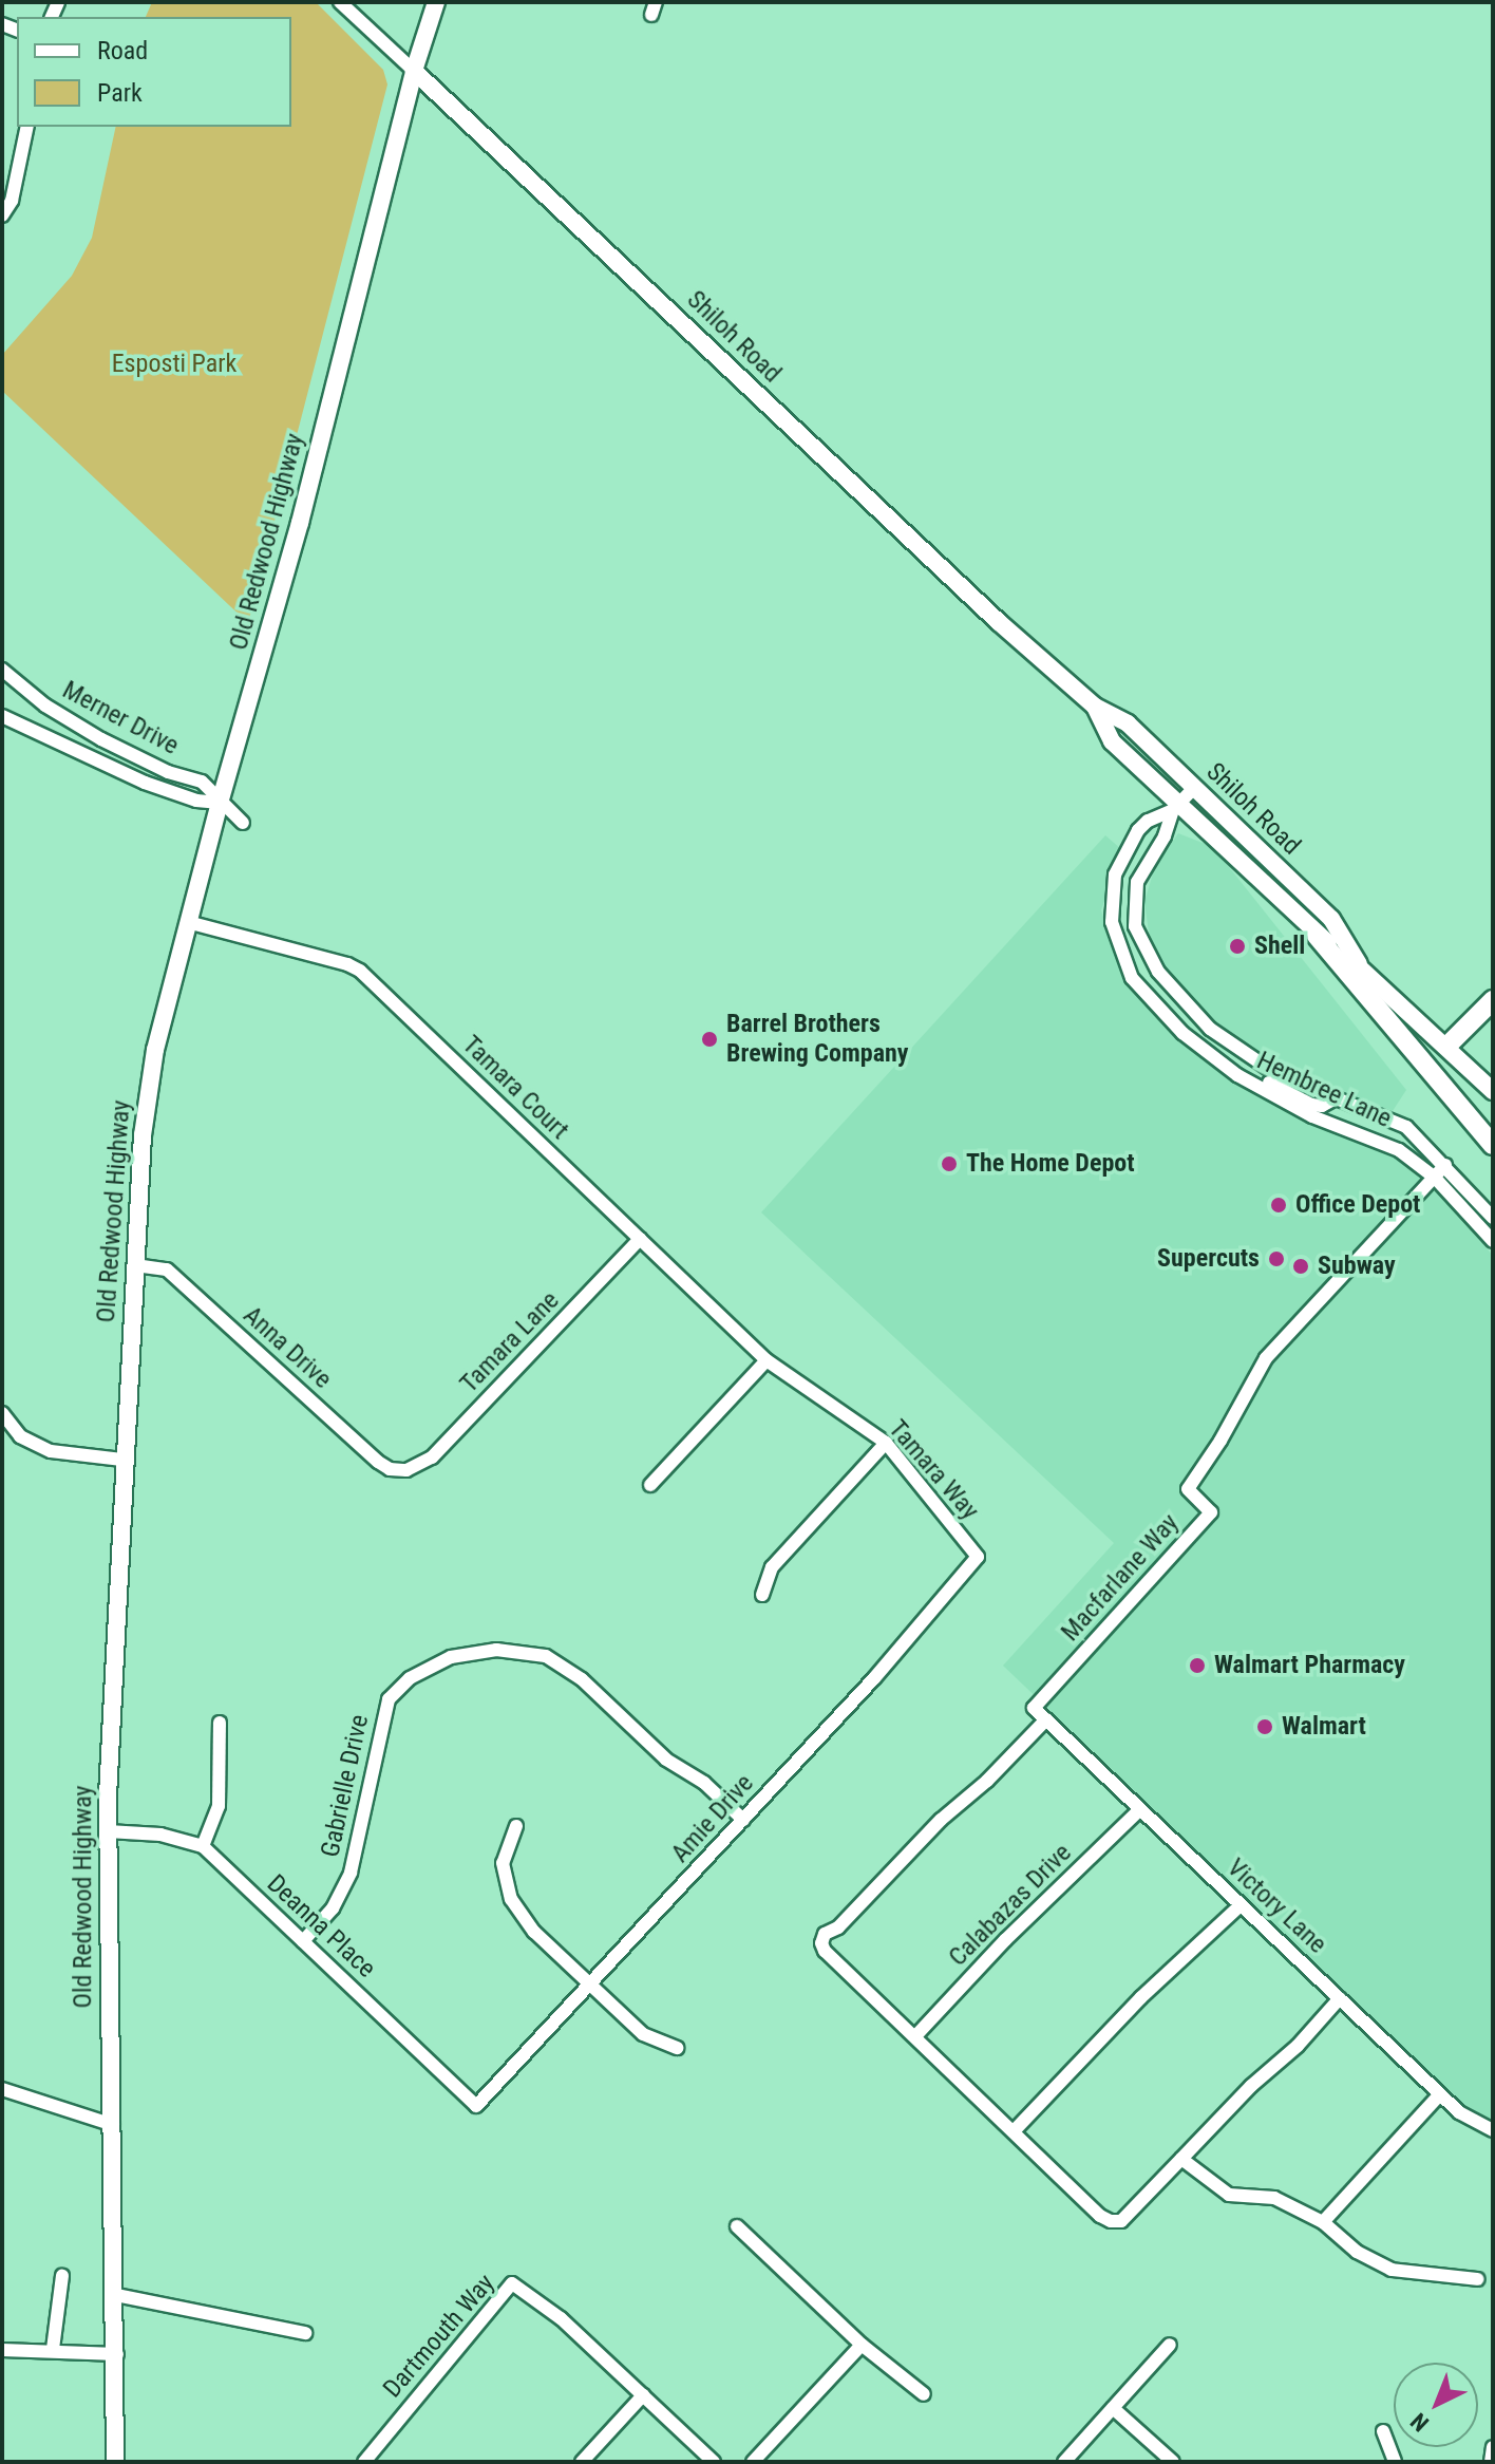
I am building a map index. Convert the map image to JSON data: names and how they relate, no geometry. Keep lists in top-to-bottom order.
{
  "streets": {
    "main road": ["Shiloh Road", "Old Redwood Highway"],
    "street": [
      "Merner Drive",
      "Tamara Court",
      "Hembree Lane",
      "Tamara Lane",
      "Anna Drive",
      "Tamara Way",
      "Macfarlane Way",
      "Gabrielle Drive",
      "Amie Drive",
      "Calabazas Drive",
      "Victory Lane",
      "Deanna Place",
      "Dartmouth Way"
    ]
  },
  "crossings": [
    ["Shiloh Road", "Old Redwood Highway"],
    ["Shiloh Road", "Hembree Lane"],
    ["Old Redwood Highway", "Merner Drive"],
    ["Old Redwood Highway", "Tamara Court"],
    ["Old Redwood Highway", "Anna Drive"],
    ["Old Redwood Highway", "Deanna Place"],
    ["Tamara Court", "Tamara Lane"],
    ["Tamara Court", "Tamara Way"],
    ["Hembree Lane", "Macfarlane Way"],
    ["Tamara Lane", "Anna Drive"],
    ["Tamara Way", "Amie Drive"],
    ["Macfarlane Way", "Victory Lane"],
    ["Gabrielle Drive", "Amie Drive"],
    ["Gabrielle Drive", "Deanna Place"],
    ["Amie Drive", "Deanna Place"],
    ["Calabazas Drive", "Victory Lane"]
  ],
  "parks": ["Esposti Park"],
  "places": [
    "Shell",
    "Barrel Brothers Brewing Company",
    "The Home Depot",
    "Office Depot",
    "Supercuts",
    "Subway",
    "Walmart Pharmacy",
    "Walmart"
  ],
  "legend": ["Road", "Park"],
  "north": "bottom left"
}
